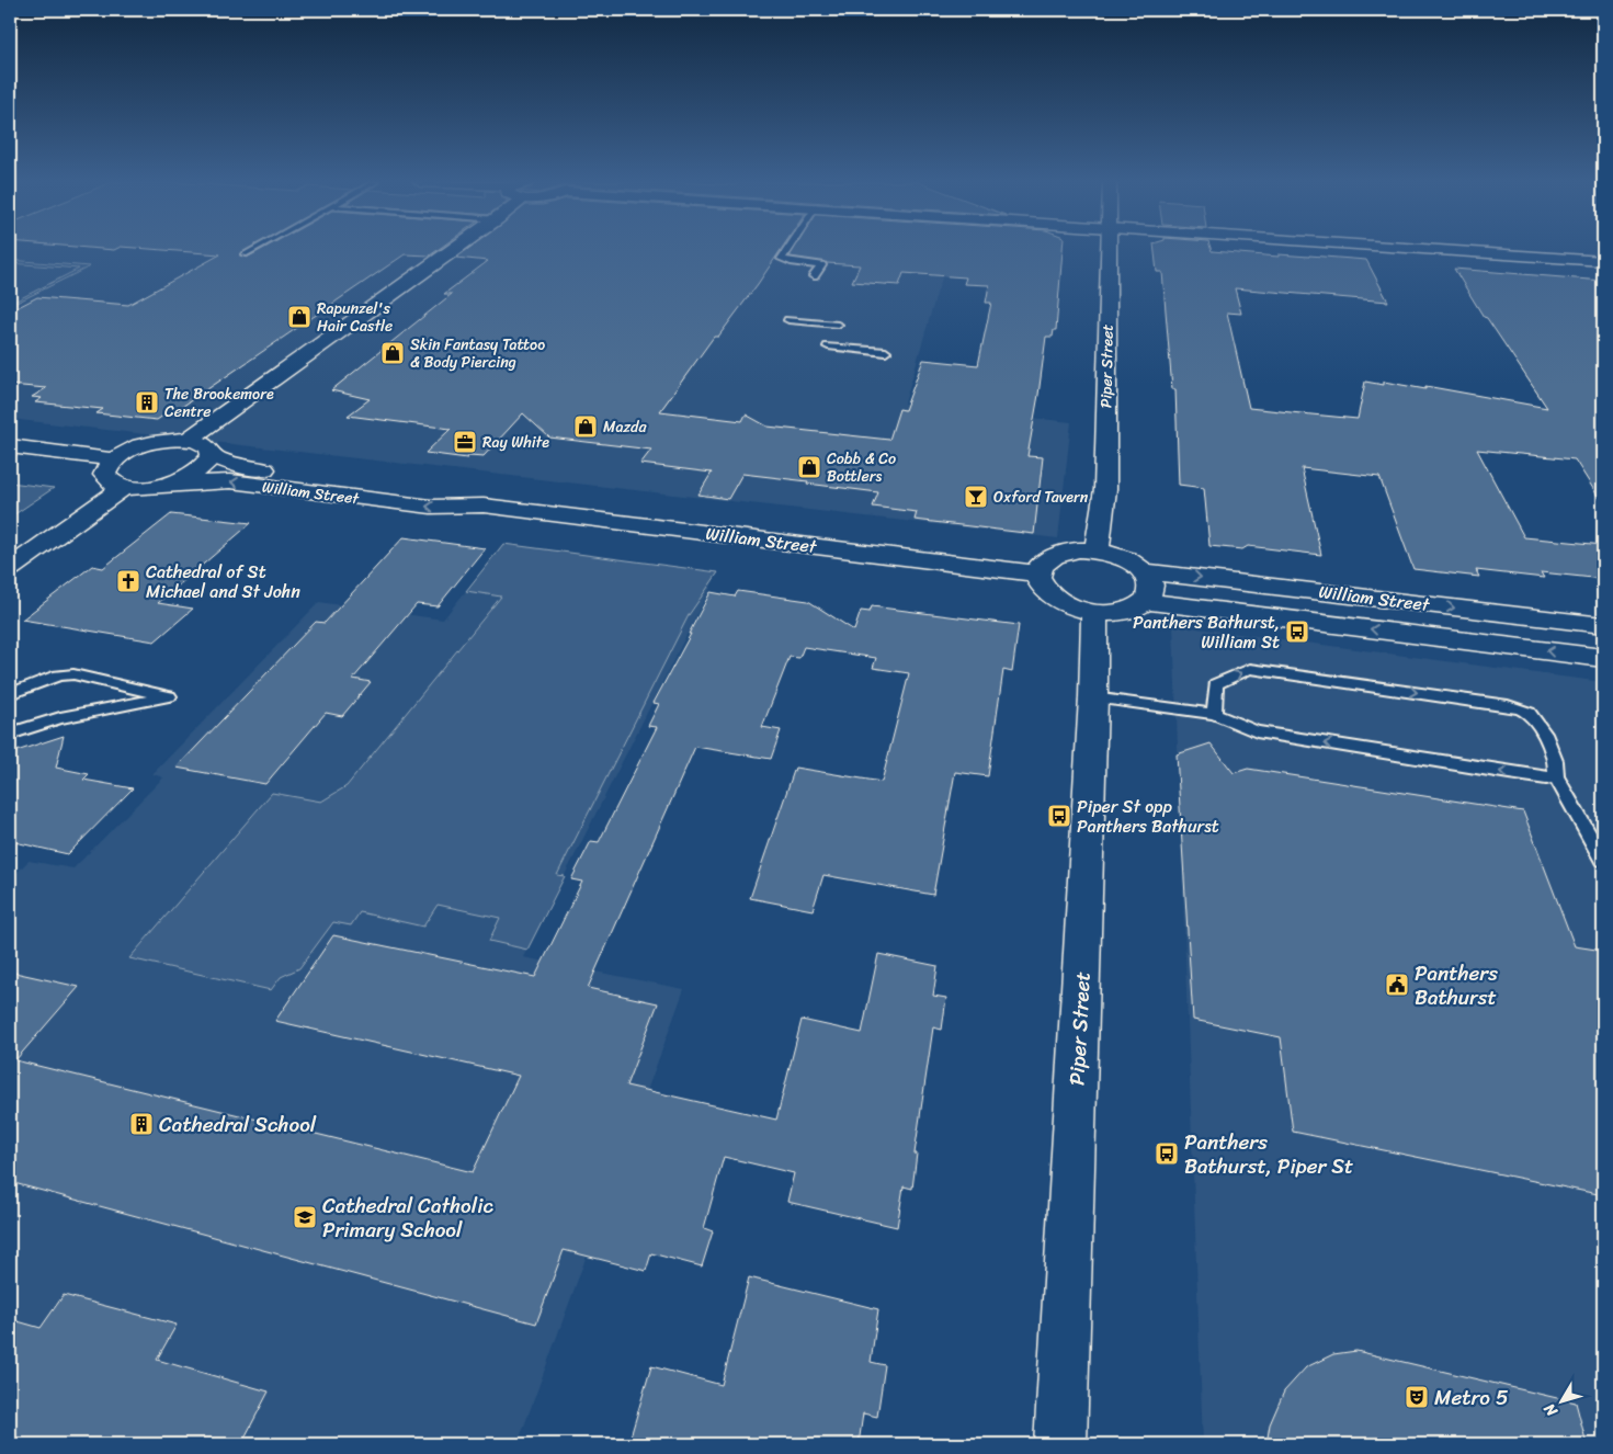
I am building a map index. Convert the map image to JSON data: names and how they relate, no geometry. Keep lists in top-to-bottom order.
{
  "streets": {
    "street": ["Piper Street", "William Street"]
  },
  "places": {
    "shop": [
      "Rapunzel's Hair Castle",
      "Skin Fantasy Tattoo & Body Piercing",
      "Mazda",
      "Cobb & Co Bottlers"
    ],
    "building": ["The Brookemore Centre", "Cathedral School"],
    "office": ["Ray White"],
    "bar": ["Oxford Tavern"],
    "church": ["Cathedral of St Michael and St John"],
    "bus stop": ["Panthers Bathurst, William St", "Piper St opp Panthers Bathurst", "Panthers Bathurst, Piper St"],
    "public building": ["Panthers Bathurst"],
    "school or university": ["Cathedral Catholic Primary School"],
    "theatre": ["Metro 5"]
  },
  "north": "bottom left"
}
